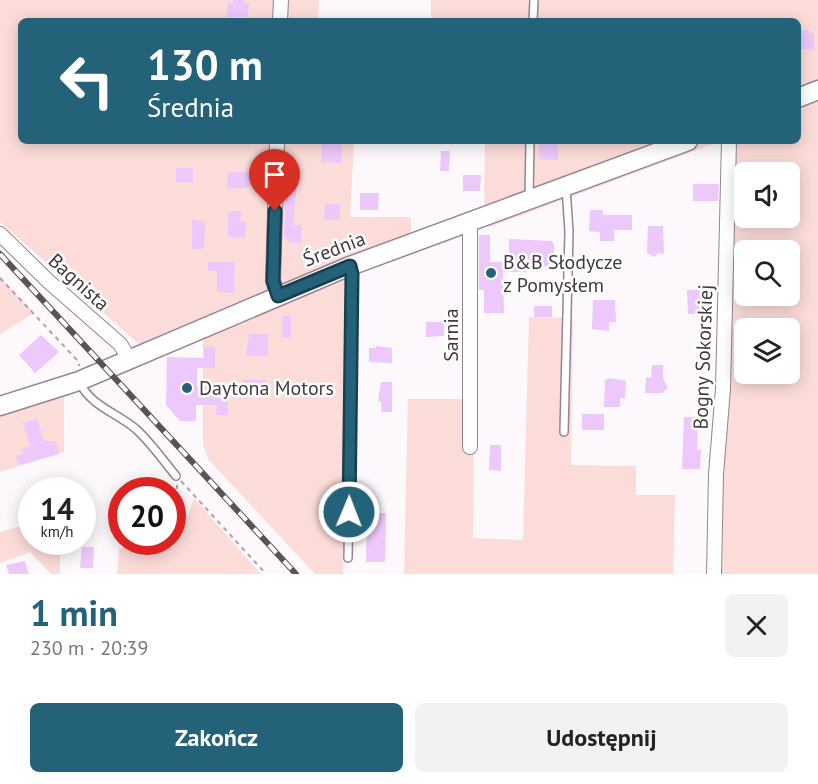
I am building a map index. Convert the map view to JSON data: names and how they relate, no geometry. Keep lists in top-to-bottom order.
{
  "streets": {
    "street": [
      "Średnia",
      "Bagnista",
      "Sarnia",
      "Bogny Sokorskiej"
    ]
  },
  "crossings": [
    ["Średnia", "Bagnista"],
    ["Średnia", "Sarnia"]
  ],
  "places": ["B&B Słodycze z Pomysłem", "Daytona Motors"],
  "page": {
    "turn": ["130 m", "Średnia"],
    "speed": "14 km/h",
    "limit": "20",
    "heading": ["1 min", "230 m · 20:39"],
    "buttons": ["Zakończ", "Udostępnij"]
  }
}
